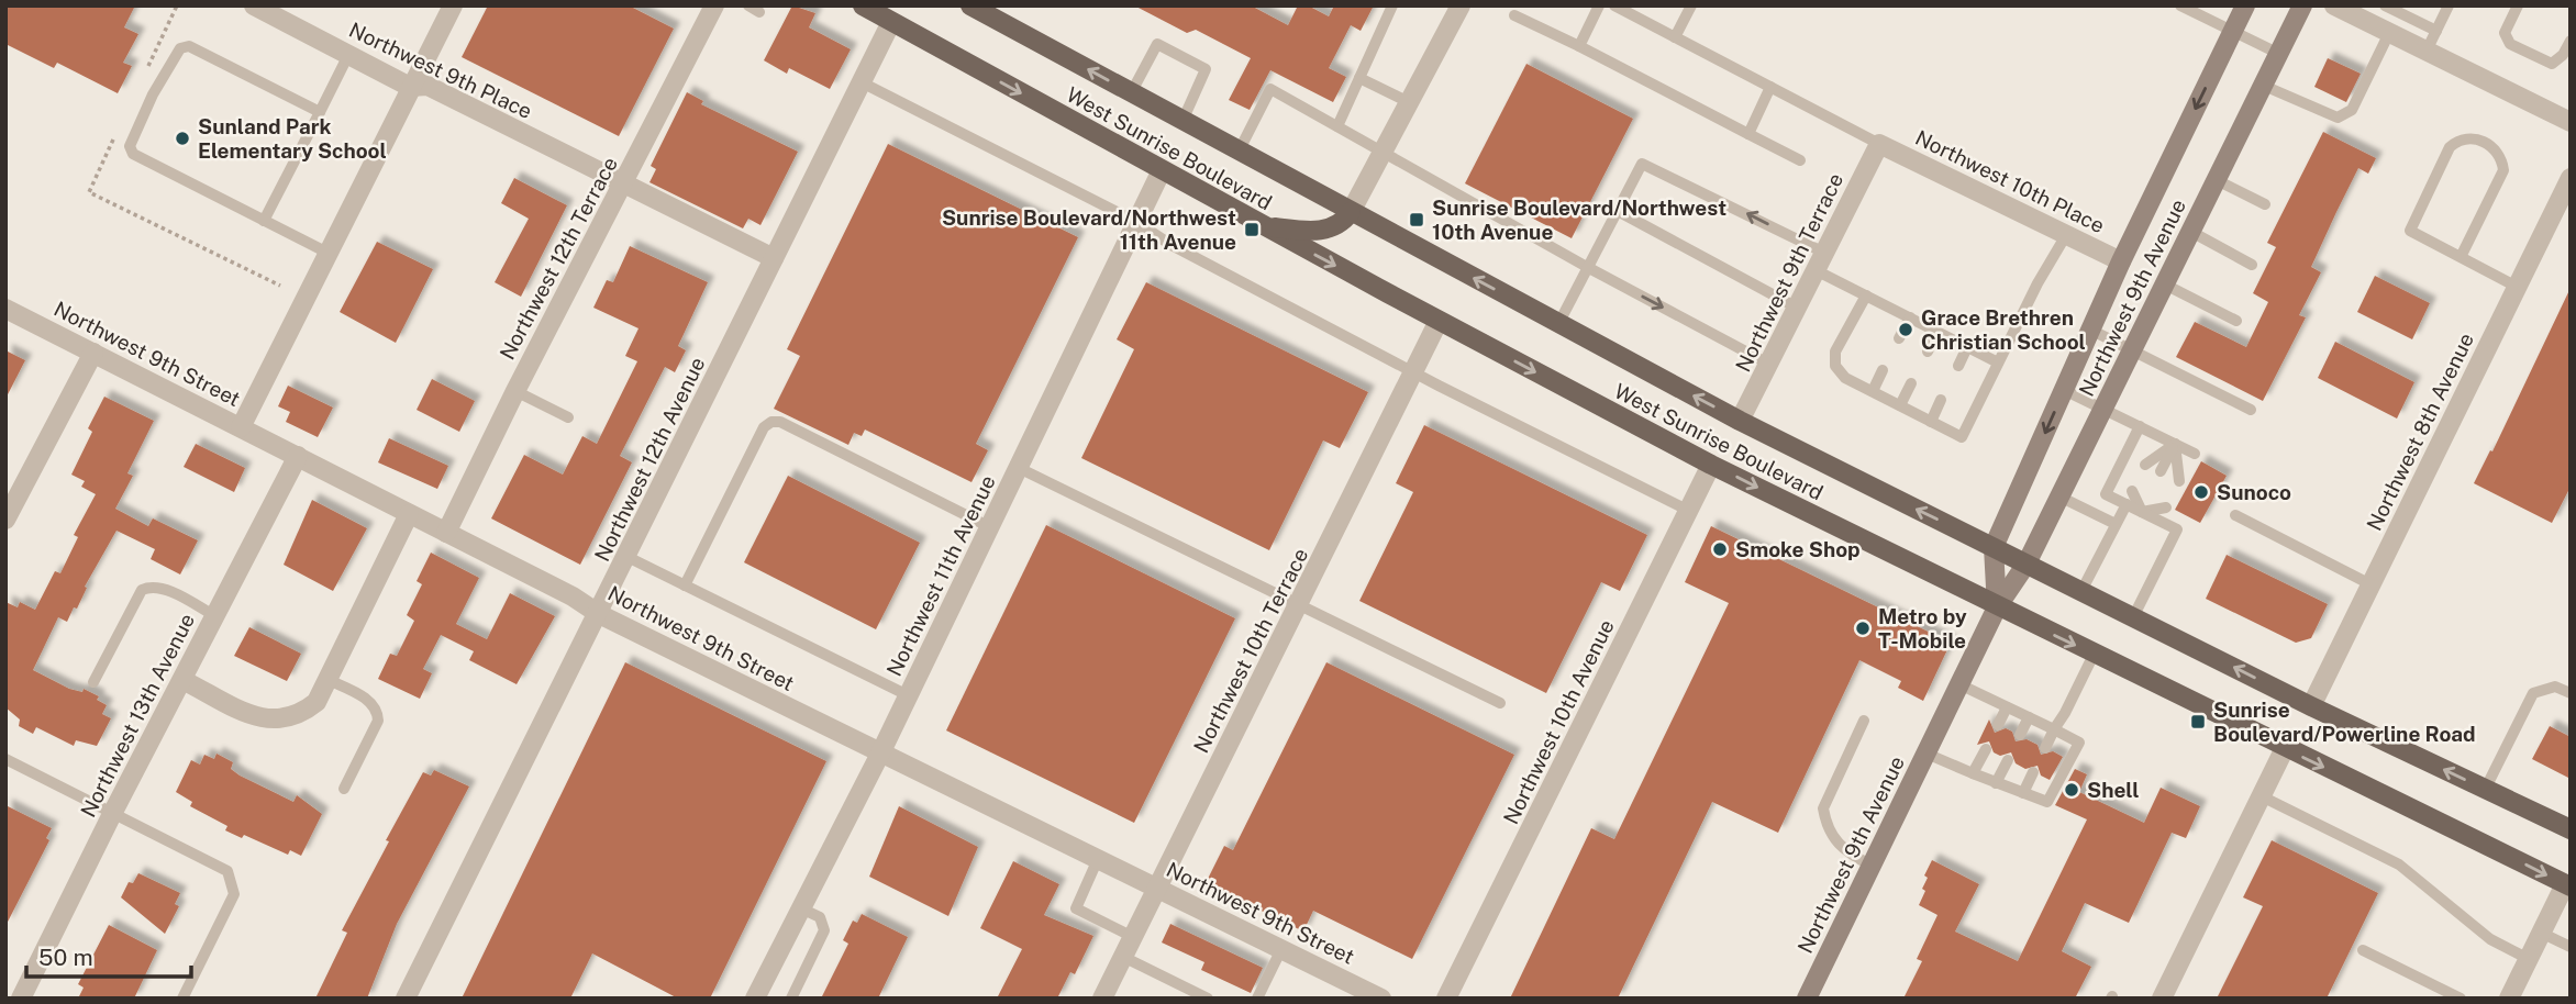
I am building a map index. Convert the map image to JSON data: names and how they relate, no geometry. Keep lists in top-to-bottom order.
{
  "streets": {
    "main road": ["West Sunrise Boulevard", "Northwest 9th Avenue"],
    "street": [
      "Northwest 9th Place",
      "Northwest 10th Place",
      "Northwest 12th Terrace",
      "Northwest 9th Terrace",
      "Northwest 9th Street",
      "Northwest 8th Avenue",
      "Northwest 12th Avenue",
      "Northwest 11th Avenue",
      "Northwest 10th Terrace",
      "Northwest 13th Avenue",
      "Northwest 10th Avenue"
    ]
  },
  "crossings": [
    ["Northwest 9th Place", "Northwest 12th Terrace"],
    ["Northwest 9th Place", "Northwest 12th Avenue"],
    ["West Sunrise Boulevard", "Northwest 9th Terrace"],
    ["West Sunrise Boulevard", "Northwest 9th Avenue"],
    ["West Sunrise Boulevard", "Northwest 8th Avenue"],
    ["West Sunrise Boulevard", "Northwest 12th Avenue"],
    ["West Sunrise Boulevard", "Northwest 11th Avenue"],
    ["West Sunrise Boulevard", "Northwest 10th Terrace"],
    ["West Sunrise Boulevard", "Northwest 10th Avenue"],
    ["Northwest 10th Place", "Northwest 9th Terrace"],
    ["Northwest 10th Place", "Northwest 9th Avenue"],
    ["Northwest 12th Terrace", "Northwest 9th Street"],
    ["Northwest 9th Street", "Northwest 12th Avenue"],
    ["Northwest 9th Street", "Northwest 11th Avenue"],
    ["Northwest 9th Street", "Northwest 10th Terrace"],
    ["Northwest 9th Street", "Northwest 13th Avenue"]
  ],
  "places": {
    "other": [
      "Sunland Park Elementary School",
      "Grace Brethren Christian School",
      "Sunoco",
      "Smoke Shop",
      "Metro by T-Mobile",
      "Shell"
    ],
    "transit": ["Sunrise Boulevard/Northwest 10th Avenue", "Sunrise Boulevard/Northwest 11th Avenue", "Sunrise Boulevard/Powerline Road"]
  },
  "scale_bar": "50 m"
}
